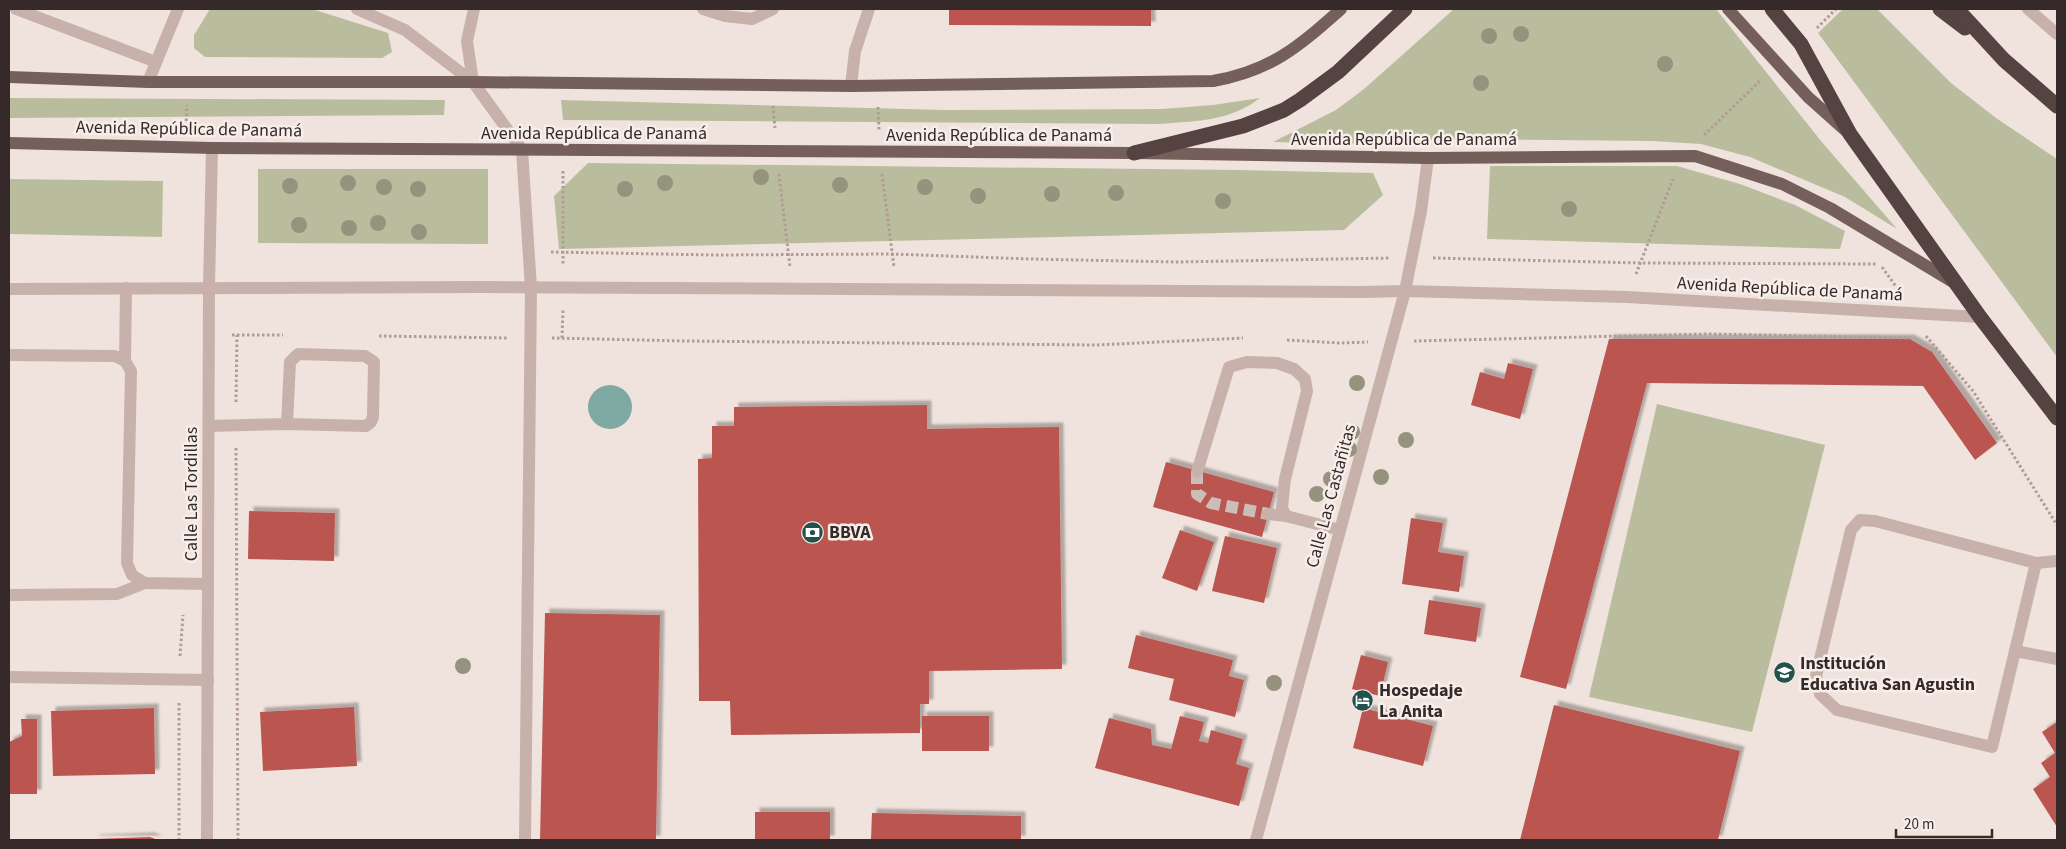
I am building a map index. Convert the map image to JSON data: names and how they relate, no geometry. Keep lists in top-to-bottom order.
{
  "streets": {
    "main road": ["Avenida República de Panamá"],
    "street": ["Calle Las Tordillas", "Calle Las Castañitas"]
  },
  "crossings": [
    ["Avenida República de Panamá", "Calle Las Tordillas"],
    ["Avenida República de Panamá", "Calle Las Castañitas"]
  ],
  "places": {
    "bank": ["BBVA"],
    "school or university": ["Institución Educativa San Agustin"],
    "hotel": ["Hospedaje La Anita"]
  },
  "scale_bar": "20 m"
}
